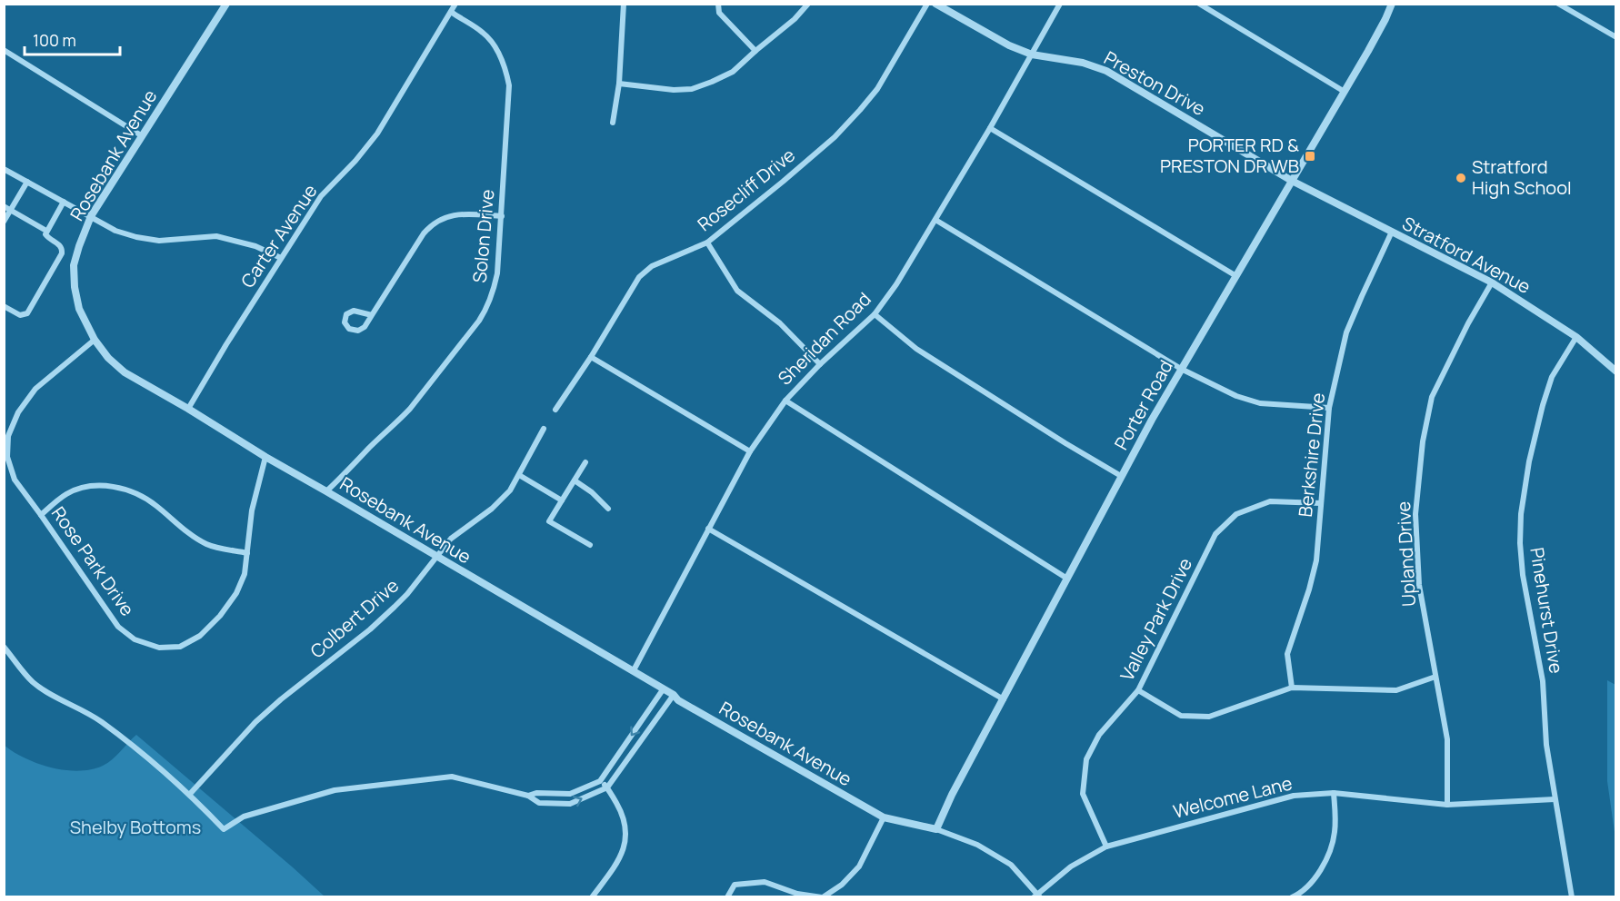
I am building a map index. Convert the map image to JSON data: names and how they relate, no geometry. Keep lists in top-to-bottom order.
{
  "streets": {
    "street": [
      "Preston Drive",
      "Rosebank Avenue",
      "Rosecliff Drive",
      "Carter Avenue",
      "Solon Drive",
      "Stratford Avenue",
      "Sheridan Road",
      "Porter Road",
      "Berkshire Drive",
      "Upland Drive",
      "Rose Park Drive",
      "Pinehurst Drive",
      "Colbert Drive",
      "Valley Park Drive",
      "Welcome Lane"
    ]
  },
  "crossings": [
    ["Preston Drive", "Stratford Avenue"],
    ["Preston Drive", "Sheridan Road"],
    ["Preston Drive", "Porter Road"],
    ["Rosebank Avenue", "Carter Avenue"],
    ["Rosebank Avenue", "Solon Drive"],
    ["Rosebank Avenue", "Sheridan Road"],
    ["Rosebank Avenue", "Porter Road"],
    ["Rosebank Avenue", "Rose Park Drive"],
    ["Rosebank Avenue", "Colbert Drive"],
    ["Rosebank Avenue", "Welcome Lane"],
    ["Carter Avenue", "Solon Drive"],
    ["Stratford Avenue", "Porter Road"],
    ["Stratford Avenue", "Berkshire Drive"],
    ["Stratford Avenue", "Upland Drive"],
    ["Stratford Avenue", "Pinehurst Drive"],
    ["Berkshire Drive", "Valley Park Drive"],
    ["Upland Drive", "Welcome Lane"],
    ["Pinehurst Drive", "Welcome Lane"],
    ["Valley Park Drive", "Welcome Lane"]
  ],
  "parks": ["Shelby Bottoms"],
  "places": {
    "transit": ["PORTER RD & PRESTON DR WB"],
    "other": ["Stratford High School"]
  },
  "scale_bar": "100 m"
}
